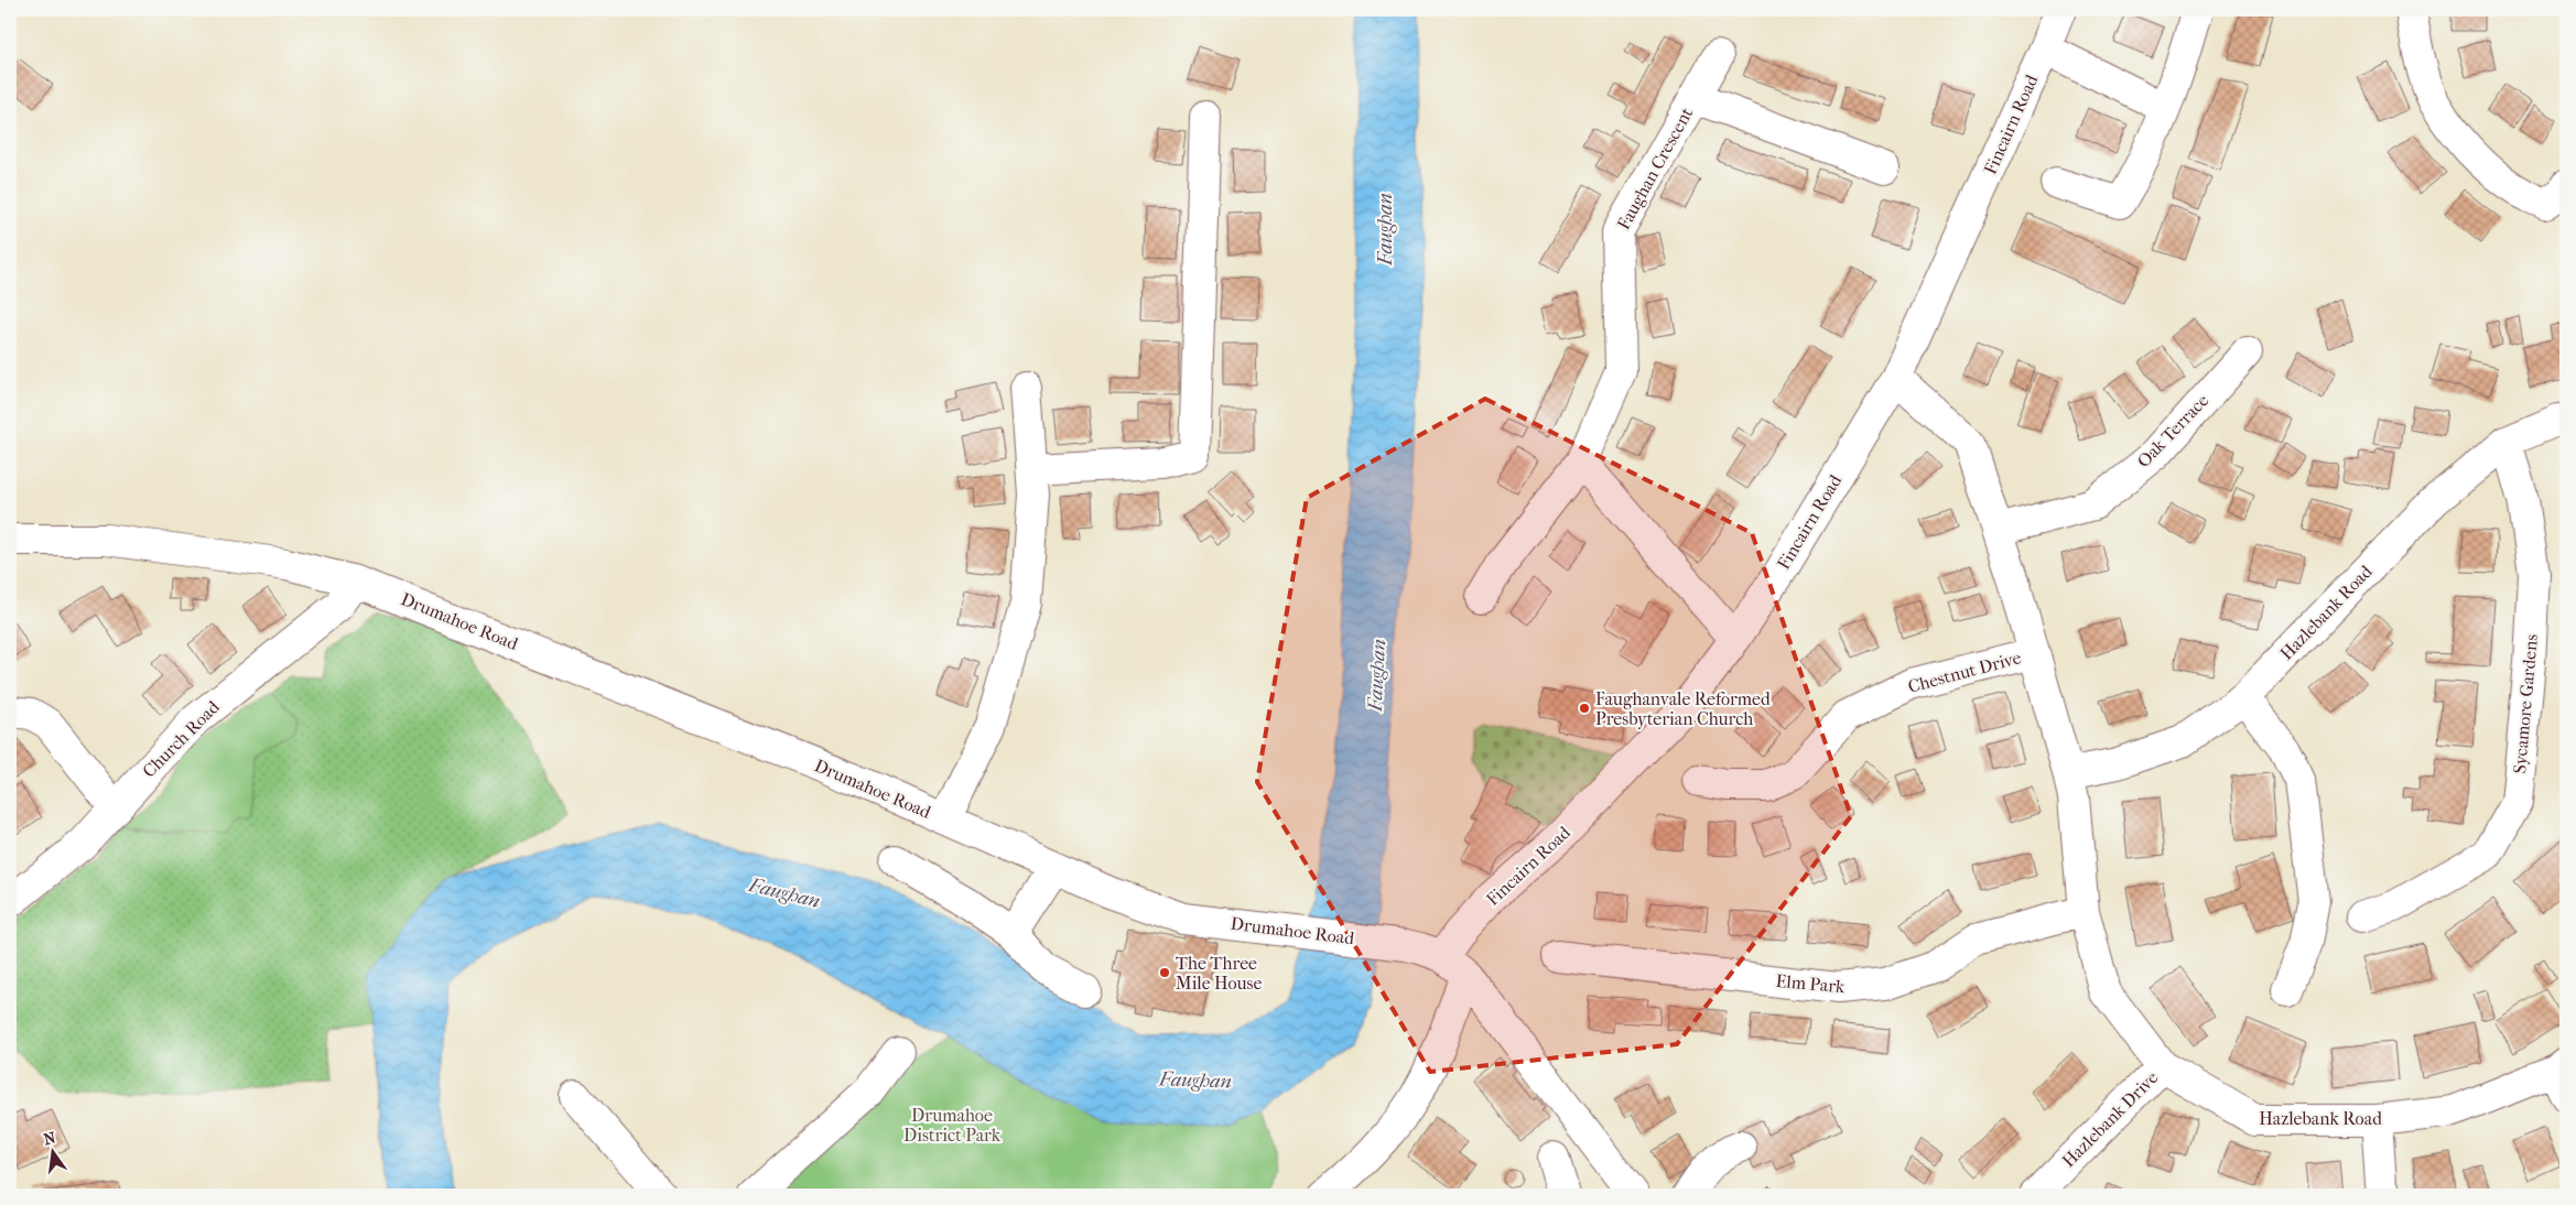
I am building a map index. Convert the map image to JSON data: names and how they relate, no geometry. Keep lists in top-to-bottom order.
{
  "streets": {
    "street": [
      "Fincairn Road",
      "Faughan Crescent",
      "Oak Terrace",
      "Hazlebank Road",
      "Drumahoe Road",
      "Chestnut Drive",
      "Sycamore Gardens",
      "Church Road",
      "Elm Park",
      "Hazlebank Drive"
    ]
  },
  "crossings": [
    ["Fincairn Road", "Hazlebank Road"],
    ["Fincairn Road", "Drumahoe Road"],
    ["Oak Terrace", "Hazlebank Road"],
    ["Hazlebank Road", "Chestnut Drive"],
    ["Hazlebank Road", "Sycamore Gardens"],
    ["Hazlebank Road", "Elm Park"],
    ["Hazlebank Road", "Hazlebank Drive"],
    ["Drumahoe Road", "Church Road"]
  ],
  "water": ["Faughan"],
  "parks": ["Drumahoe District Park"],
  "places": ["Faughanvale Reformed Presbyterian Church", "The Three Mile House"],
  "north": "top"
}
